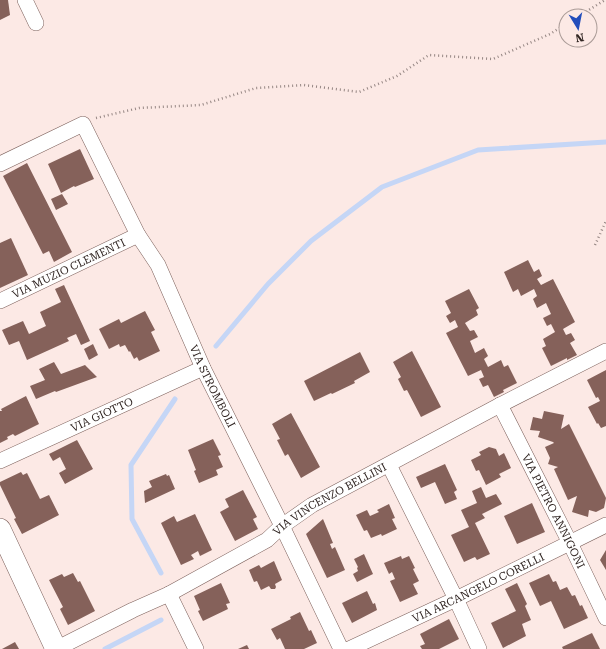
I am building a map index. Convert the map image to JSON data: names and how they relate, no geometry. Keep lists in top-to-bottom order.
{
  "streets": {
    "street": [
      "VIA MUZIO CLEMENTI",
      "VIA STROMBOLI",
      "VIA GIOTTO",
      "VIA VINCENZO BELLINI",
      "VIA PIETRO ANNIGONI",
      "VIA ARCANGELO CORELLI"
    ]
  },
  "crossings": [
    ["VIA MUZIO CLEMENTI", "VIA STROMBOLI"],
    ["VIA STROMBOLI", "VIA GIOTTO"],
    ["VIA STROMBOLI", "VIA VINCENZO BELLINI"],
    ["VIA VINCENZO BELLINI", "VIA PIETRO ANNIGONI"],
    ["VIA PIETRO ANNIGONI", "VIA ARCANGELO CORELLI"]
  ],
  "north": "bottom"
}
